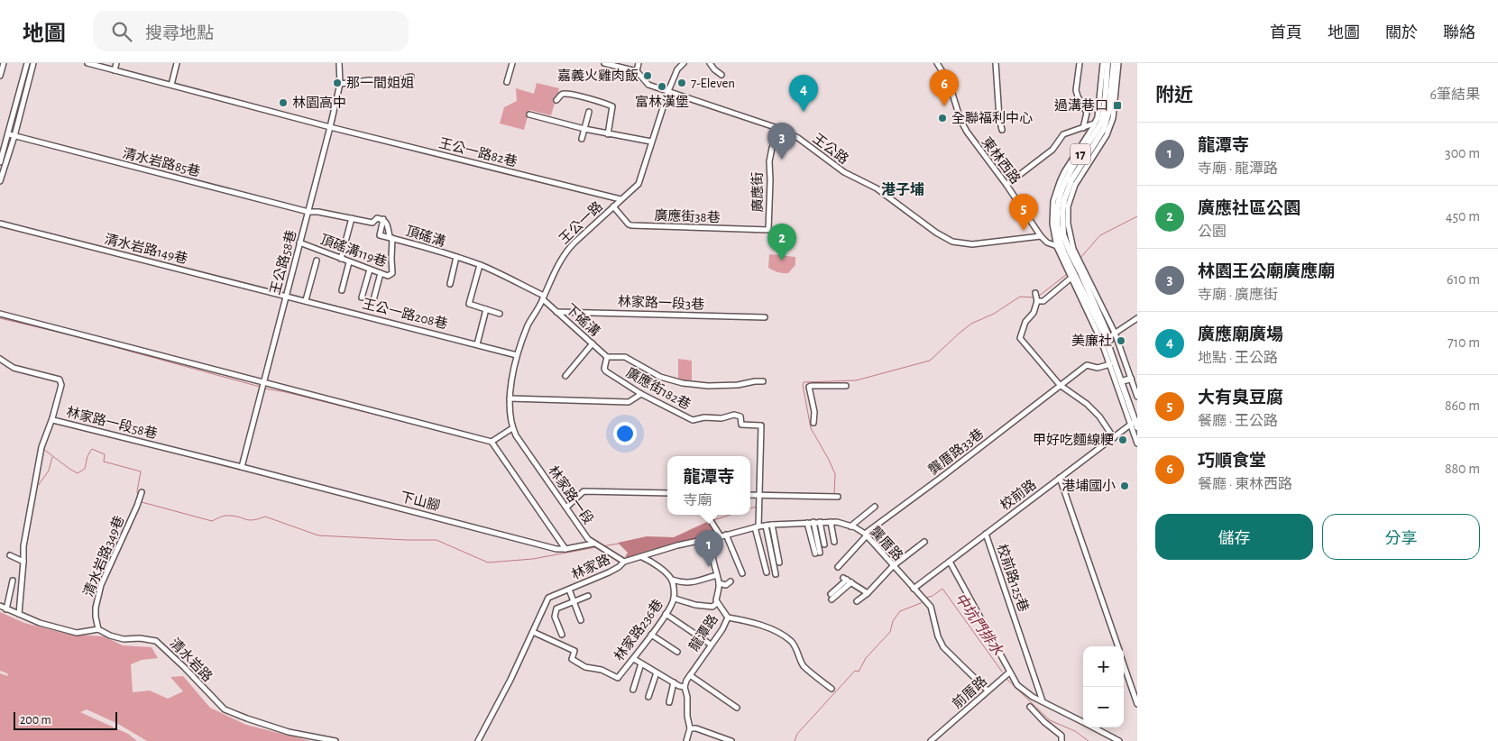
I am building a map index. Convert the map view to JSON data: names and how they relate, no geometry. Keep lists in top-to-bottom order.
{
  "streets": {
    "main road": ["17"],
    "street": [
      "王公路",
      "王公一路82巷",
      "東林西路",
      "清水岩路85巷",
      "廣應街",
      "廣應街38巷",
      "王公一路",
      "頂磘溝",
      "清水岩路149巷",
      "頂磘溝119巷",
      "王公路58巷",
      "林家路一段3巷",
      "王公一路208巷",
      "下磘溝",
      "廣應街182巷",
      "林家路一段58巷",
      "龔厝路33巷",
      "林家路一段",
      "校前路",
      "下山腳",
      "龔厝路",
      "清水岩路349巷",
      "林家路",
      "校前路125巷",
      "林家路236巷",
      "龍潭路",
      "清水岩路",
      "前厝路"
    ]
  },
  "crossings": [
    ["王公路", "東林西路"],
    ["王公路", "廣應街"],
    ["王公路", "王公一路"],
    ["王公一路82巷", "王公一路"],
    ["王公一路82巷", "王公路58巷"],
    ["17", "東林西路"],
    ["17", "校前路"],
    ["清水岩路85巷", "王公路58巷"],
    ["廣應街", "廣應街38巷"],
    ["廣應街38巷", "王公一路"],
    ["王公一路", "頂磘溝"],
    ["王公一路", "王公一路208巷"],
    ["王公一路", "下磘溝"],
    ["王公一路", "林家路一段"],
    ["頂磘溝", "頂磘溝119巷"],
    ["頂磘溝", "下磘溝"],
    ["清水岩路149巷", "王公路58巷"],
    ["清水岩路149巷", "王公一路208巷"],
    ["頂磘溝119巷", "王公路58巷"],
    ["王公路58巷", "王公一路208巷"],
    ["王公路58巷", "林家路一段58巷"],
    ["王公路58巷", "下山腳"],
    ["林家路一段3巷", "下磘溝"],
    ["下磘溝", "廣應街182巷"],
    ["林家路一段58巷", "下山腳"],
    ["龔厝路33巷", "龔厝路"],
    ["林家路一段", "下山腳"],
    ["林家路一段", "林家路"],
    ["校前路", "龔厝路"],
    ["校前路", "校前路125巷"],
    ["龔厝路", "林家路"],
    ["龔厝路", "前厝路"],
    ["清水岩路349巷", "清水岩路"],
    ["林家路", "林家路236巷"],
    ["林家路", "龍潭路"]
  ],
  "districts": ["港子埔"],
  "water": ["中坑門排水"],
  "places": {
    "other": [
      "嘉義火雞肉飯",
      "那一間姐姐",
      "7-Eleven",
      "富林漢堡",
      "林園高中",
      "全聯福利中心",
      "美廉社",
      "甲好吃麵線粳",
      "港埔國小"
    ],
    "transit": ["過溝巷口"]
  },
  "scale_bar": "200 m",
  "page": {
    "header": "地圖",
    "search": "搜尋地點",
    "nav": [
      "首頁",
      "地圖",
      "關於",
      "聯絡"
    ],
    "heading": ["附近", "6筆結果"],
    "pins": [
      "6",
      "4",
      "3",
      "5",
      "2",
      "1"
    ],
    "list": [
      {
        "mark": "1",
        "name": "龍潭寺",
        "note": "寺廟 · 龍潭路",
        "value": "300 m"
      },
      {
        "mark": "2",
        "name": "廣應社區公園",
        "note": "公園",
        "value": "450 m"
      },
      {
        "mark": "3",
        "name": "林園王公廟廣應廟",
        "note": "寺廟 · 廣應街",
        "value": "610 m"
      },
      {
        "mark": "4",
        "name": "廣應廟廣場",
        "note": "地點 · 王公路",
        "value": "710 m"
      },
      {
        "mark": "5",
        "name": "大有臭豆腐",
        "note": "餐廳 · 王公路",
        "value": "860 m"
      },
      {
        "mark": "6",
        "name": "巧順食堂",
        "note": "餐廳 · 東林西路",
        "value": "880 m"
      }
    ],
    "popup": ["龍潭寺", "寺廟"],
    "buttons": ["儲存", "分享"],
    "map_buttons": ["+", "−"],
    "scale": "200 m"
  }
}
